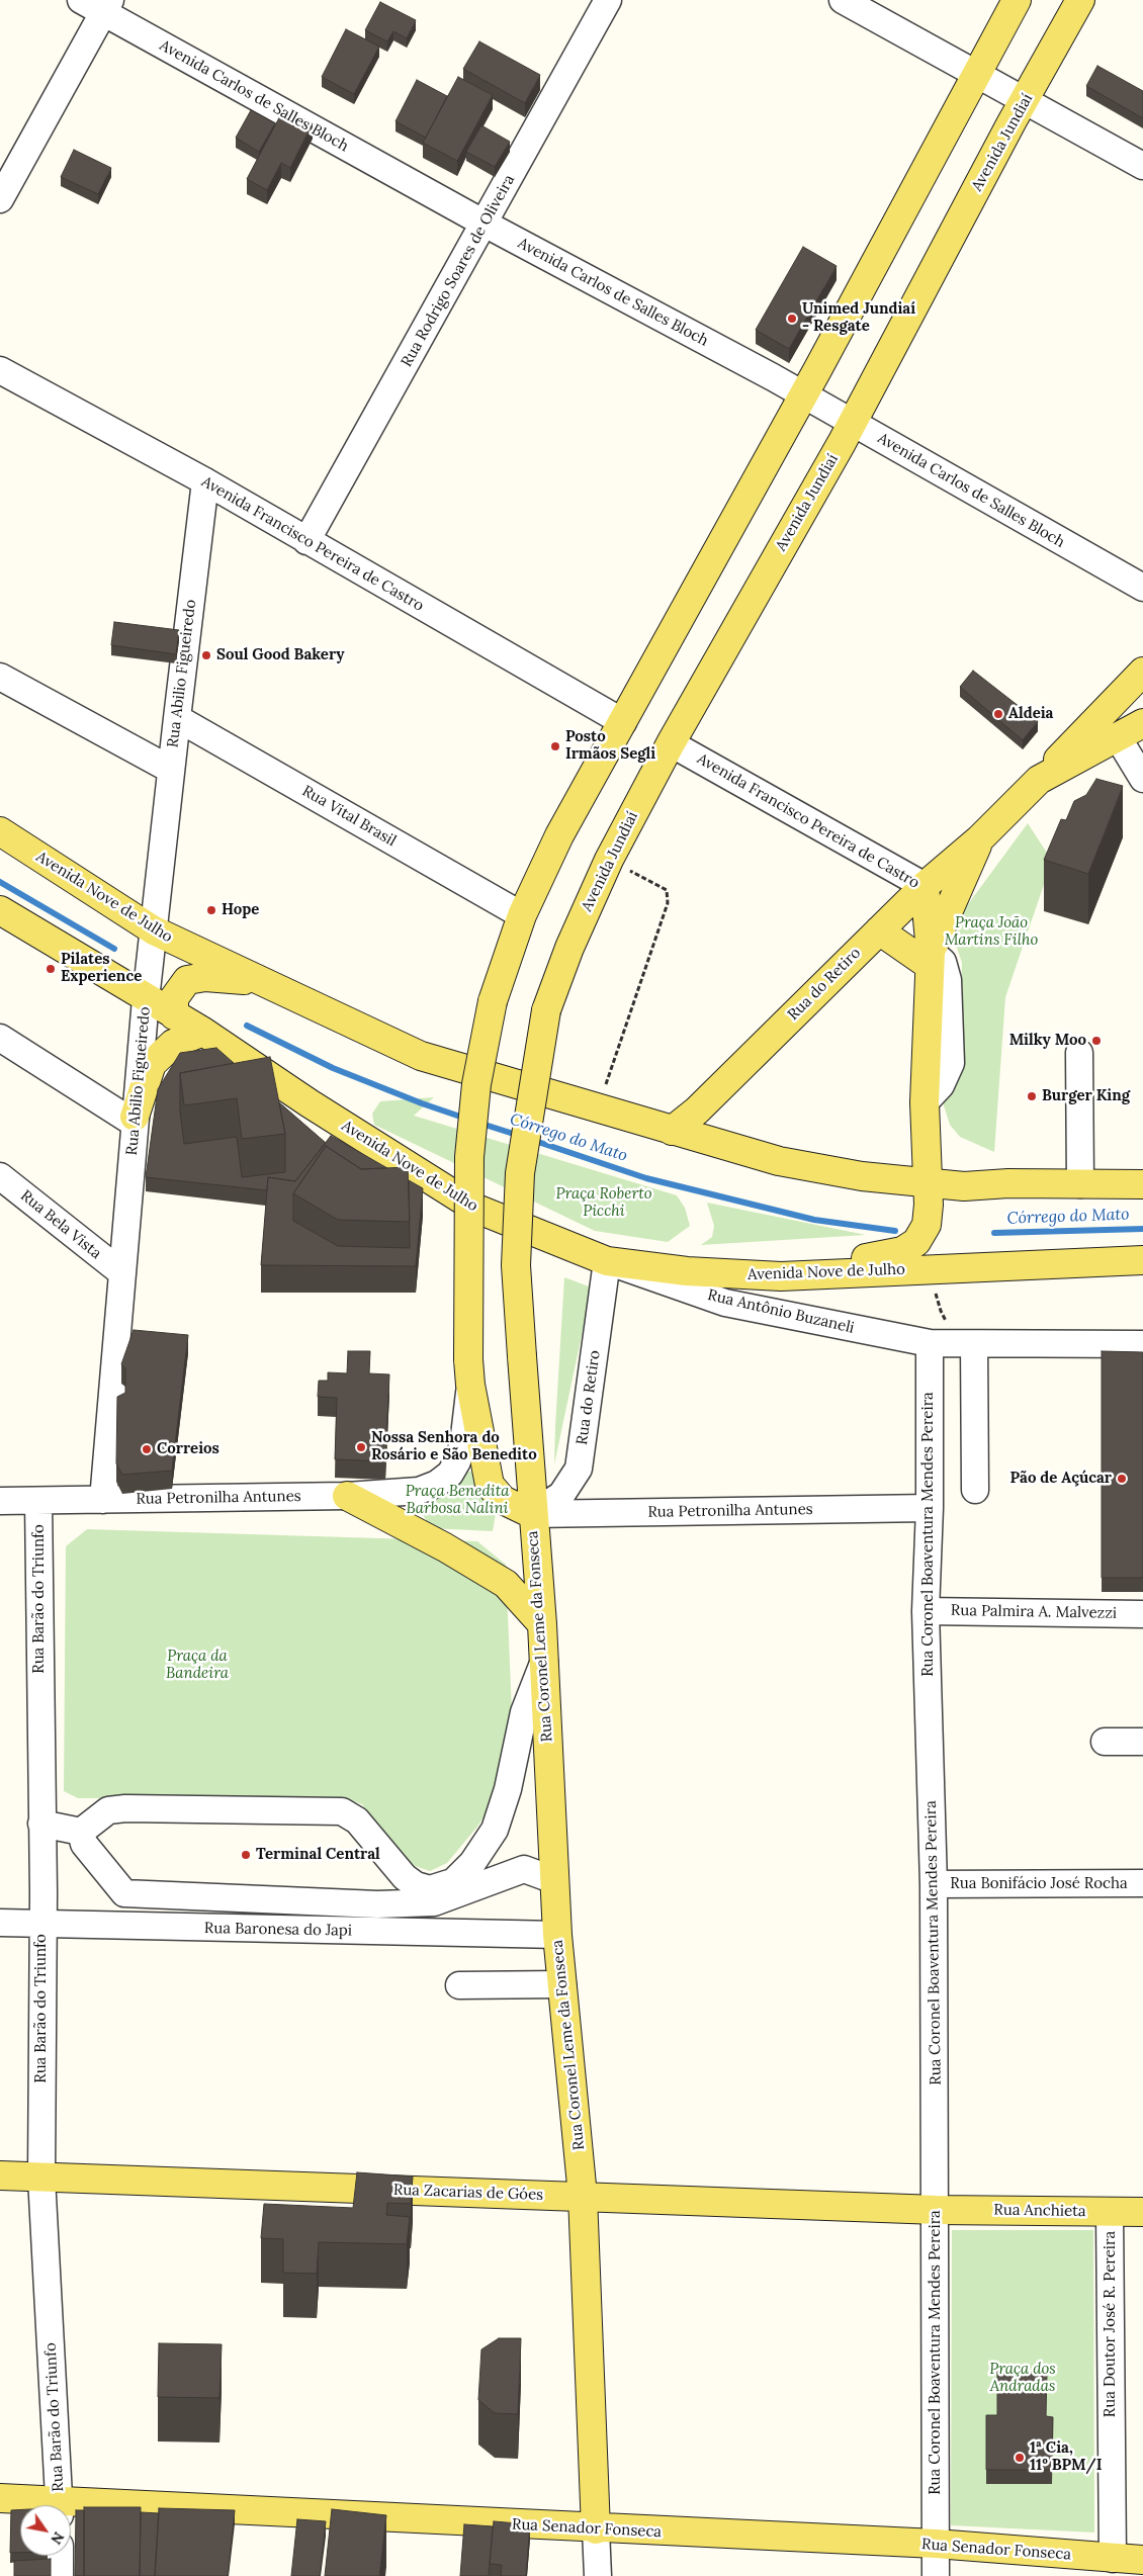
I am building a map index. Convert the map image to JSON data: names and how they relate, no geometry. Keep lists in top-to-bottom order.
{
  "streets": {
    "main road": [
      "Avenida Jundiaí",
      "Avenida Francisco Pereira de Castro",
      "Avenida Nove de Julho",
      "Rua do Retiro",
      "Rua Coronel Leme da Fonseca",
      "Rua Zacarias de Góes",
      "Rua Anchieta",
      "Rua Senador Fonseca"
    ],
    "street": [
      "Avenida Carlos de Salles Bloch",
      "Rua Rodrigo Soares de Oliveira",
      "Rua Abilio Figueiredo",
      "Rua Vital Brasil",
      "Rua Bela Vista",
      "Rua Antônio Buzaneli",
      "Rua Petronilha Antunes",
      "Rua Coronel Boaventura Mendes Pereira",
      "Rua Barão do Triunfo",
      "Rua Palmira A. Malvezzi",
      "Rua Bonifácio José Rocha",
      "Rua Baronesa do Japi",
      "Rua Doutor José R. Pereira"
    ]
  },
  "crossings": [
    ["Avenida Carlos de Salles Bloch", "Avenida Jundiaí"],
    ["Avenida Carlos de Salles Bloch", "Rua Rodrigo Soares de Oliveira"],
    ["Avenida Jundiaí", "Avenida Francisco Pereira de Castro"],
    ["Avenida Jundiaí", "Rua do Retiro"],
    ["Avenida Jundiaí", "Rua Petronilha Antunes"],
    ["Avenida Jundiaí", "Rua Coronel Leme da Fonseca"],
    ["Rua Rodrigo Soares de Oliveira", "Avenida Francisco Pereira de Castro"],
    ["Avenida Francisco Pereira de Castro", "Rua Abilio Figueiredo"],
    ["Avenida Francisco Pereira de Castro", "Avenida Nove de Julho"],
    ["Avenida Francisco Pereira de Castro", "Rua do Retiro"],
    ["Rua Abilio Figueiredo", "Rua Vital Brasil"],
    ["Rua Abilio Figueiredo", "Avenida Nove de Julho"],
    ["Rua Abilio Figueiredo", "Rua Bela Vista"],
    ["Rua Abilio Figueiredo", "Rua Petronilha Antunes"],
    ["Avenida Nove de Julho", "Rua do Retiro"],
    ["Avenida Nove de Julho", "Rua Antônio Buzaneli"],
    ["Rua do Retiro", "Rua Antônio Buzaneli"],
    ["Rua do Retiro", "Rua Petronilha Antunes"],
    ["Rua do Retiro", "Rua Coronel Leme da Fonseca"],
    ["Rua Antônio Buzaneli", "Rua Coronel Boaventura Mendes Pereira"],
    ["Rua Petronilha Antunes", "Rua Coronel Boaventura Mendes Pereira"],
    ["Rua Petronilha Antunes", "Rua Barão do Triunfo"],
    ["Rua Petronilha Antunes", "Rua Coronel Leme da Fonseca"],
    ["Rua Coronel Boaventura Mendes Pereira", "Rua Palmira A. Malvezzi"],
    ["Rua Coronel Boaventura Mendes Pereira", "Rua Bonifácio José Rocha"],
    ["Rua Coronel Boaventura Mendes Pereira", "Rua Zacarias de Góes"],
    ["Rua Coronel Boaventura Mendes Pereira", "Rua Anchieta"],
    ["Rua Coronel Boaventura Mendes Pereira", "Rua Senador Fonseca"],
    ["Rua Barão do Triunfo", "Rua Baronesa do Japi"],
    ["Rua Barão do Triunfo", "Rua Zacarias de Góes"],
    ["Rua Coronel Leme da Fonseca", "Rua Baronesa do Japi"],
    ["Rua Coronel Leme da Fonseca", "Rua Zacarias de Góes"],
    ["Rua Coronel Leme da Fonseca", "Rua Senador Fonseca"],
    ["Rua Zacarias de Góes", "Rua Anchieta"],
    ["Rua Anchieta", "Rua Doutor José R. Pereira"],
    ["Rua Doutor José R. Pereira", "Rua Senador Fonseca"]
  ],
  "water": ["Córrego do Mato"],
  "parks": [
    "Praça João Martins Filho",
    "Praça Roberto Picchi",
    "Praça Benedita Barbosa Nalini",
    "Praça da Bandeira",
    "Praça dos Andradas"
  ],
  "places": [
    "Unimed Jundiaí - Resgate",
    "Soul Good Bakery",
    "Aldeia",
    "Posto Irmãos Segli",
    "Hope",
    "Pilates Experience",
    "Milky Moo",
    "Burger King",
    "Nossa Senhora do Rosário e São Benedito",
    "Correios",
    "Pão de Açúcar",
    "Terminal Central",
    "1ª Cia, 11º BPM/I"
  ],
  "north": "bottom right"
}
